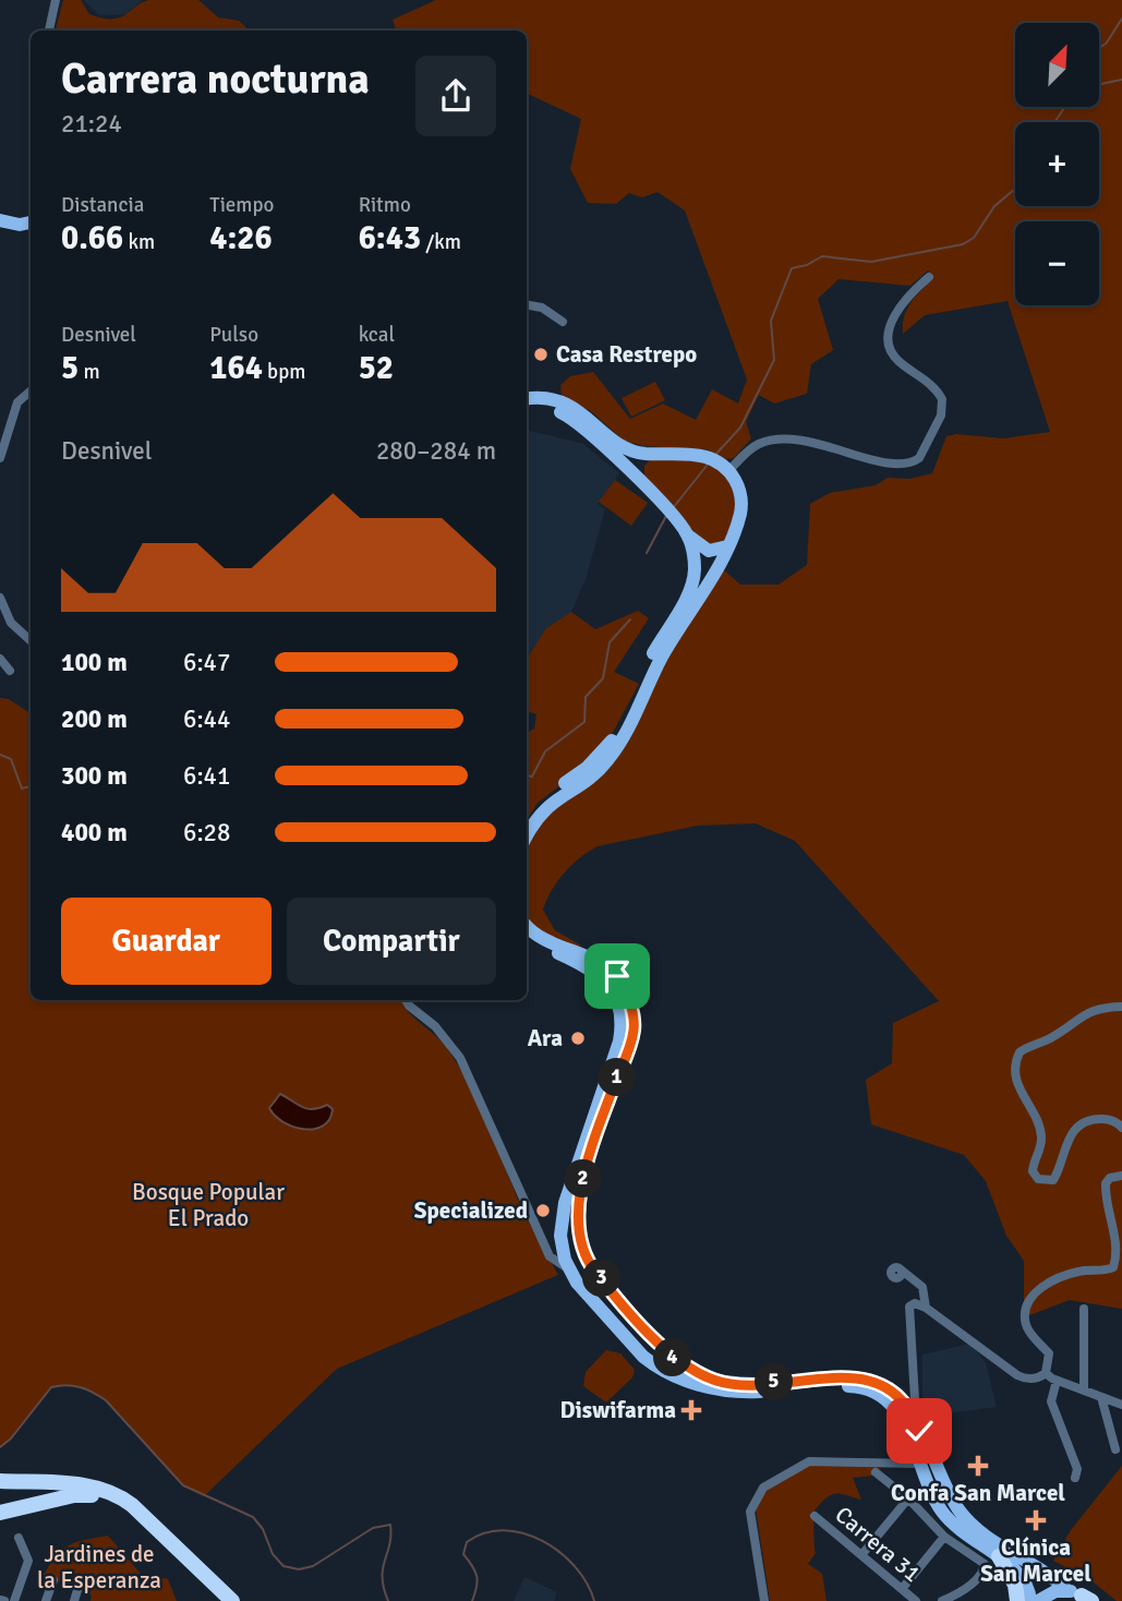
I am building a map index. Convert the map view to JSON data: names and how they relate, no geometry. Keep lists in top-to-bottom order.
{
  "streets": {
    "street": ["Carrera 31"]
  },
  "parks": ["Bosque Popular El Prado", "Jardines de la Esperanza"],
  "places": {
    "other": ["Casa Restrepo", "Ara", "Specialized"],
    "health": ["Diswifarma", "Confa San Marcel", "Clínica San Marcel"]
  },
  "north": "top right",
  "page": {
    "map_buttons": ["+", "−"],
    "heading": ["Carrera nocturna", "21:24"],
    "stats": [
      ["Distancia", "0.66 km"],
      ["Tiempo", "4:26"],
      ["Ritmo", "6:43 /km"],
      ["Desnivel", "5 m"],
      ["Pulso", "164 bpm"],
      ["kcal", "52"]
    ],
    "chart": ["Desnivel", "280–284 m"],
    "list": [
      {
        "name": "100 m",
        "note": "6:47"
      },
      {
        "name": "200 m",
        "note": "6:44"
      },
      {
        "name": "300 m",
        "note": "6:41"
      },
      {
        "name": "400 m",
        "note": "6:28"
      }
    ],
    "buttons": ["Guardar", "Compartir"],
    "pins": [
      "1",
      "2",
      "3",
      "4",
      "5"
    ]
  }
}
